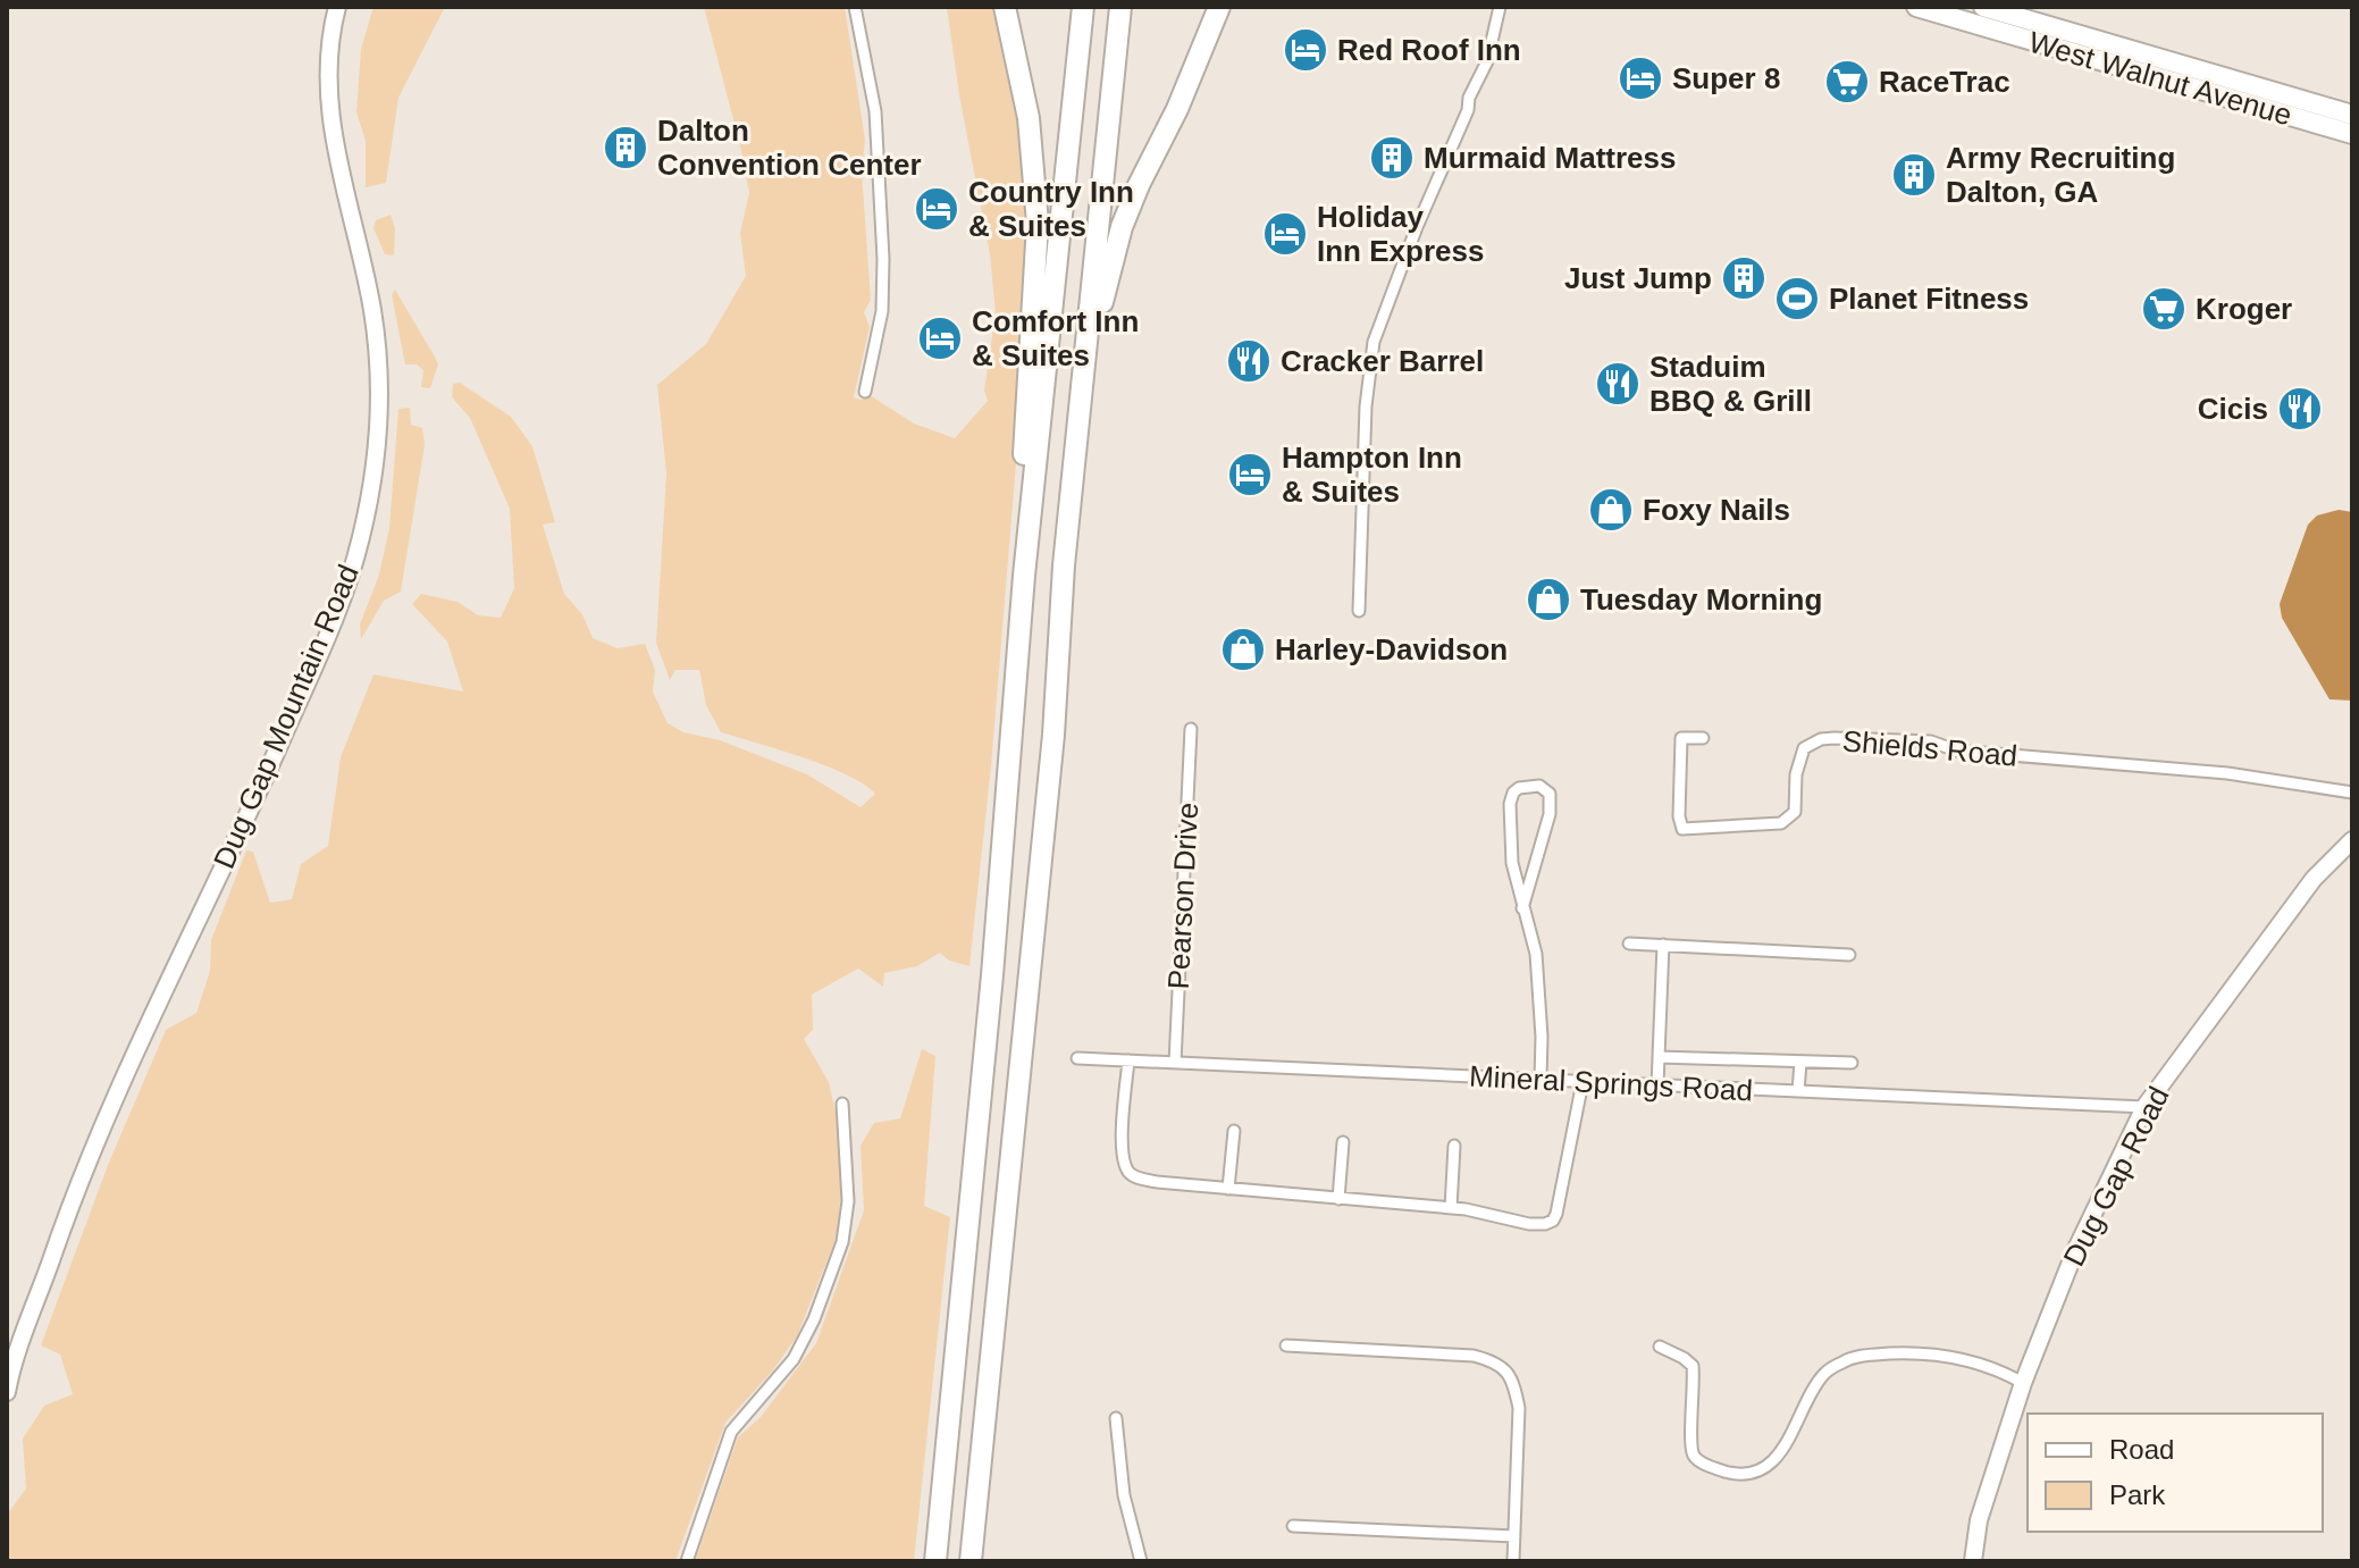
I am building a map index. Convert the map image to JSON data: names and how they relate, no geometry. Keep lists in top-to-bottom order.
{
  "streets": {
    "main road": ["West Walnut Avenue"],
    "street": [
      "Dug Gap Mountain Road",
      "Shields Road",
      "Pearson Drive",
      "Mineral Springs Road",
      "Dug Gap Road"
    ]
  },
  "crossings": [
    ["Pearson Drive", "Mineral Springs Road"],
    ["Mineral Springs Road", "Dug Gap Road"]
  ],
  "places": {
    "hotel": [
      "Red Roof Inn",
      "Super 8",
      "Country Inn & Suites",
      "Holiday Inn Express",
      "Comfort Inn & Suites",
      "Hampton Inn & Suites"
    ],
    "supermarket": ["RaceTrac", "Kroger"],
    "building": [
      "Dalton Convention Center",
      "Murmaid Mattress",
      "Army Recruiting Dalton, GA",
      "Just Jump"
    ],
    "sports": ["Planet Fitness"],
    "restaurant": ["Cracker Barrel", "Staduim BBQ & Grill", "Cicis"],
    "shop": ["Foxy Nails", "Tuesday Morning", "Harley-Davidson"]
  },
  "legend": ["Road", "Park"]
}
